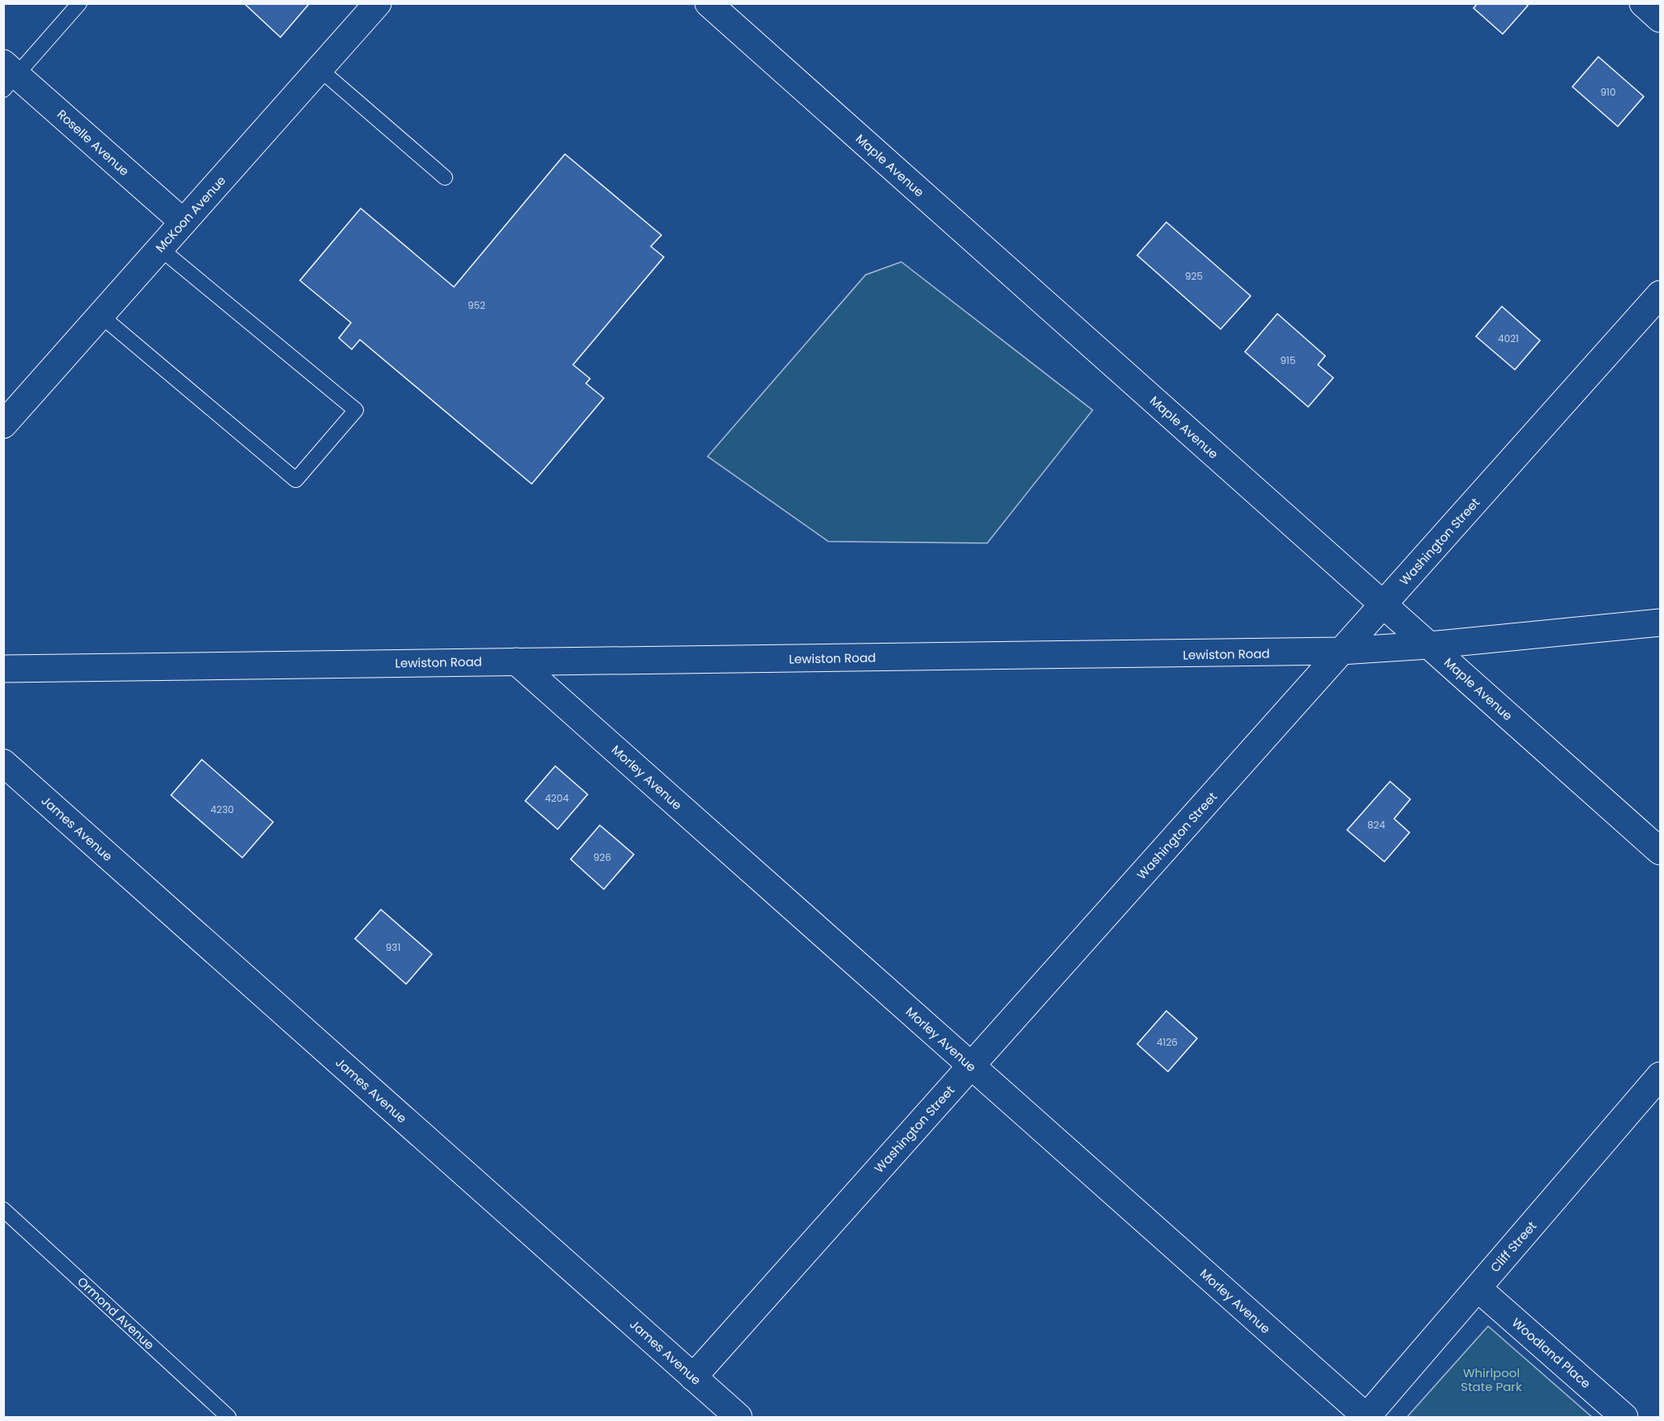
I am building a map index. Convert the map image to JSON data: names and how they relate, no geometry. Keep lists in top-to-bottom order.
{
  "streets": {
    "street": [
      "Roselle Avenue",
      "Maple Avenue",
      "McKoon Avenue",
      "Washington Street",
      "Lewiston Road",
      "Morley Avenue",
      "James Avenue",
      "Cliff Street",
      "Woodland Place"
    ],
    "lane": ["Ormond Avenue"]
  },
  "crossings": [
    ["Roselle Avenue", "McKoon Avenue"],
    ["Maple Avenue", "Washington Street"],
    ["Maple Avenue", "Lewiston Road"],
    ["Washington Street", "Lewiston Road"],
    ["Washington Street", "Morley Avenue"],
    ["Washington Street", "James Avenue"],
    ["Lewiston Road", "Morley Avenue"],
    ["Morley Avenue", "Cliff Street"],
    ["Cliff Street", "Woodland Place"]
  ],
  "parks": ["Whirlpool State Park"],
  "house_numbers": [
    "910",
    "925",
    "952",
    "4021",
    "915",
    "4204",
    "4230",
    "824",
    "926",
    "931",
    "4126"
  ]
}
